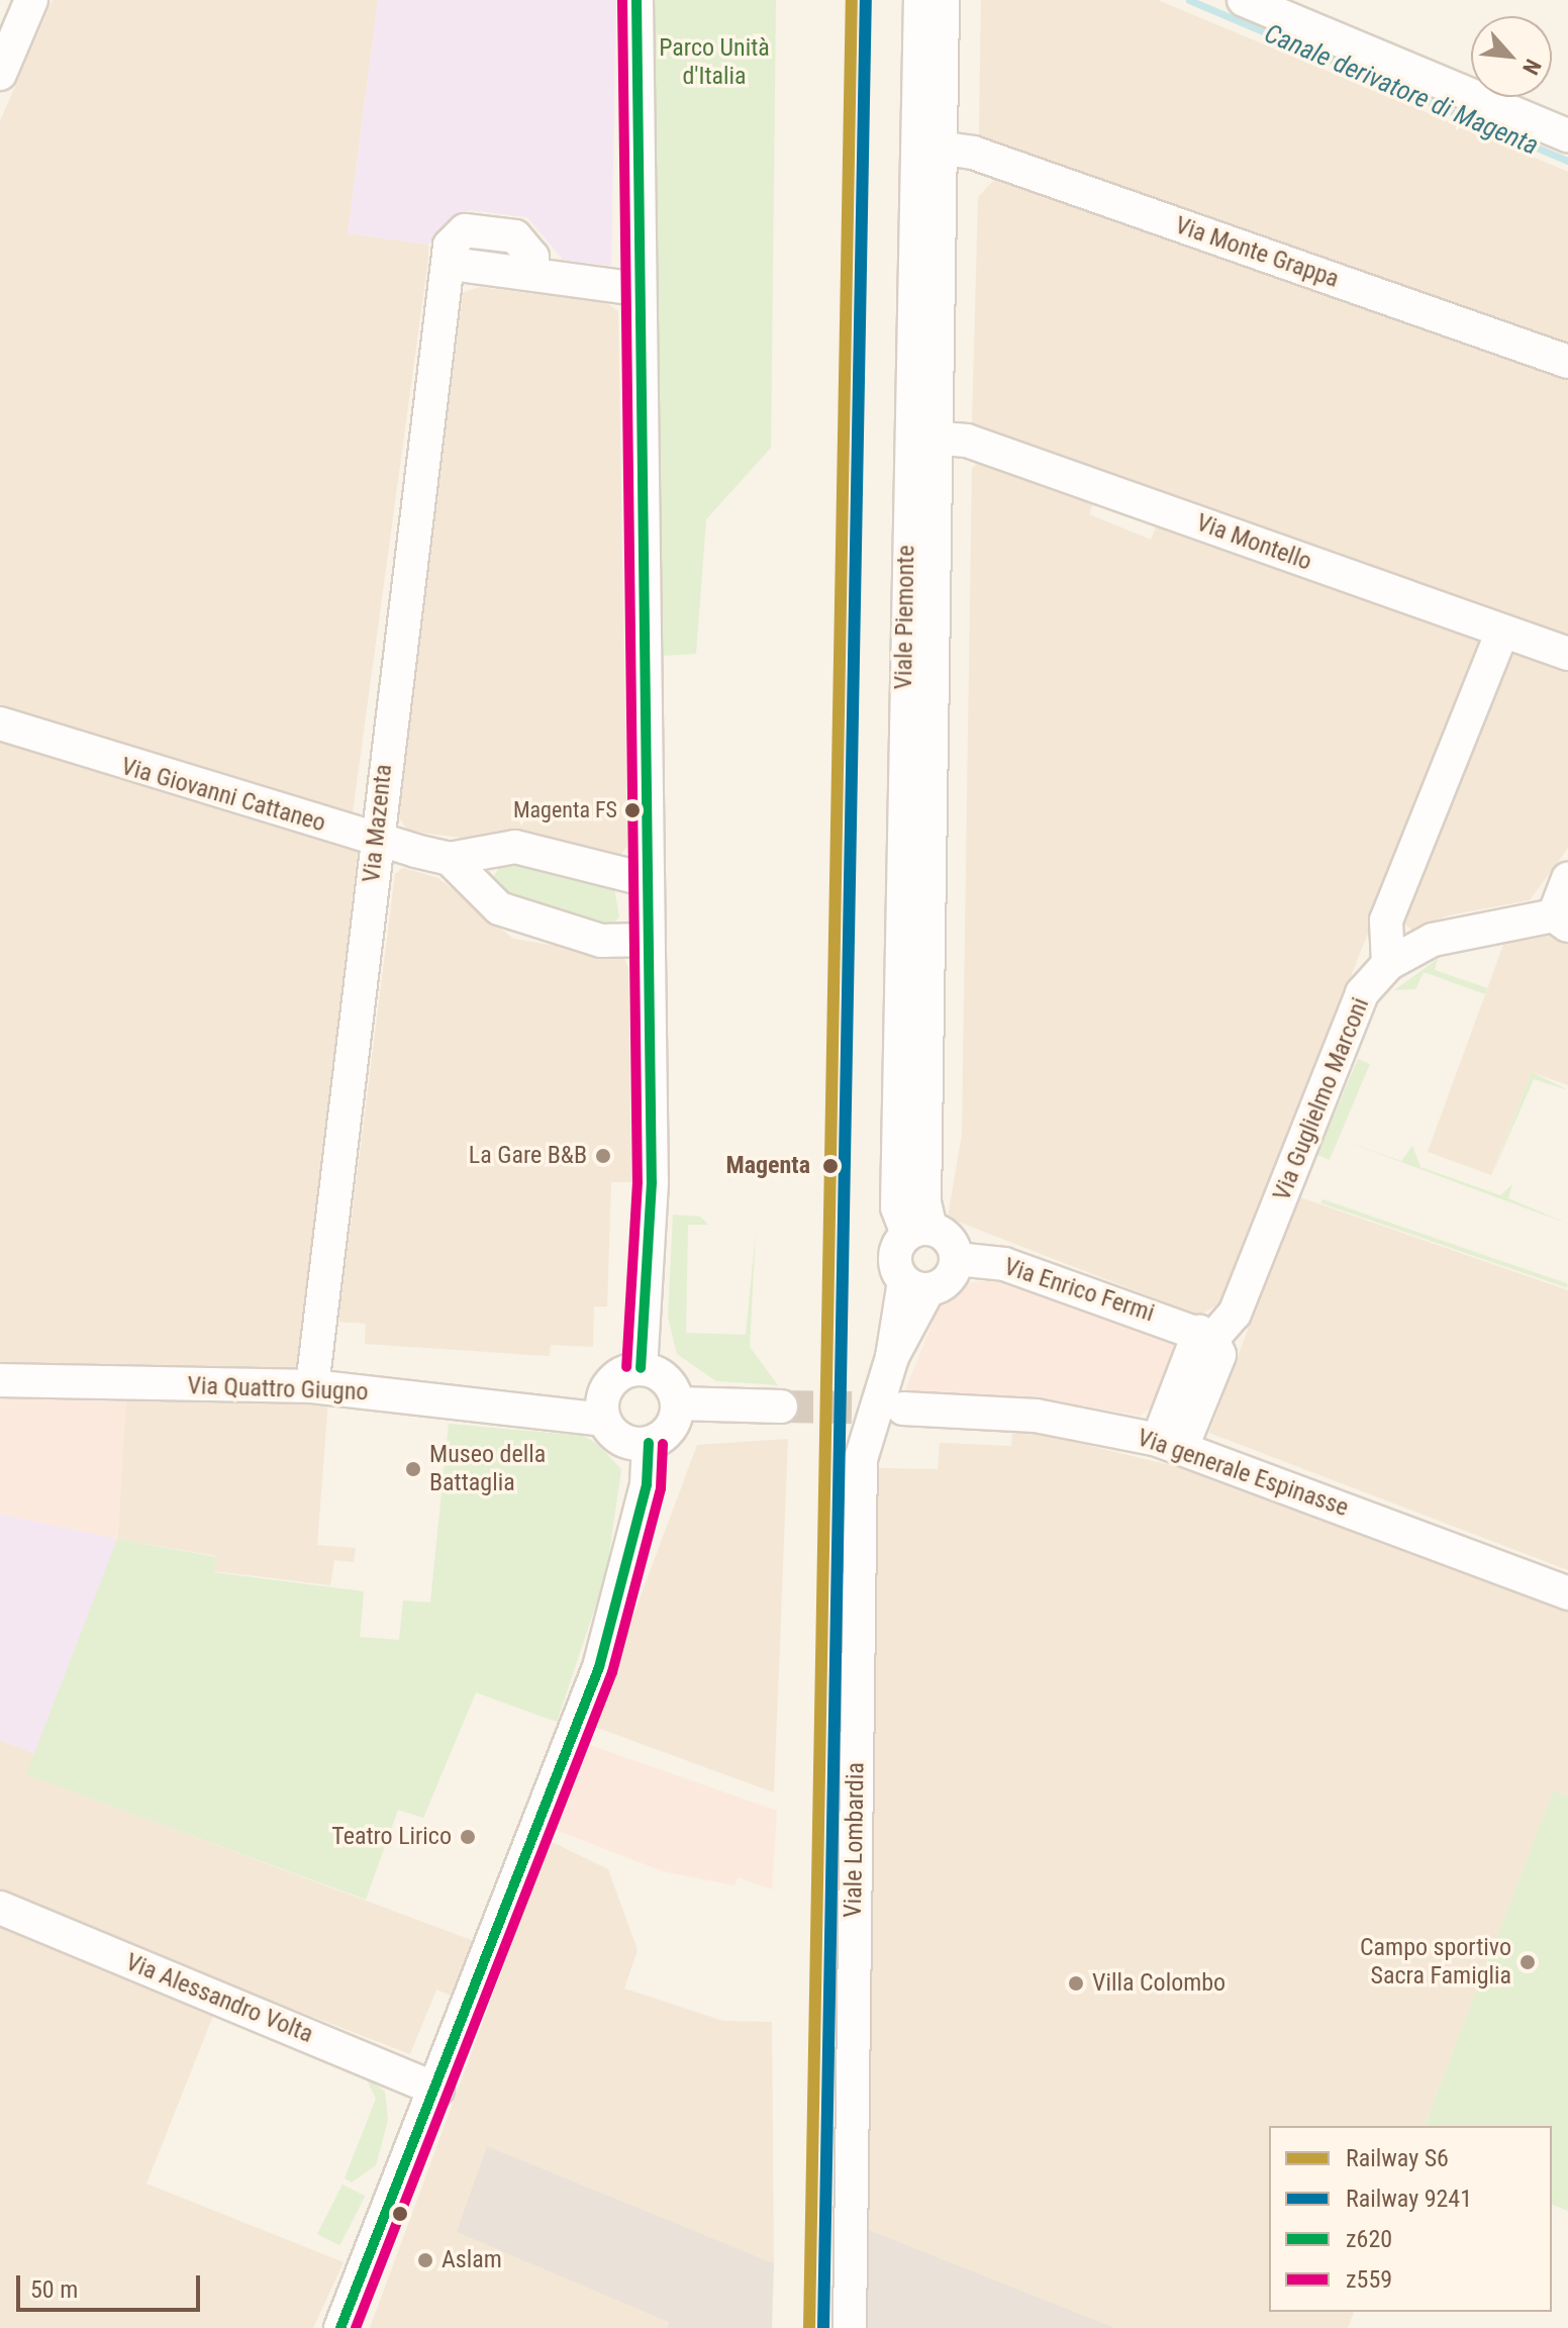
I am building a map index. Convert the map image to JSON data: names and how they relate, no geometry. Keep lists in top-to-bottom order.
{
  "streets": {
    "street": [
      "Via Monte Grappa",
      "Via Montello",
      "Viale Piemonte",
      "Via Giovanni Cattaneo",
      "Via Mazenta",
      "Via Guglielmo Marconi",
      "Via Enrico Fermi",
      "Via Quattro Giugno",
      "Via generale Espinasse",
      "Viale Lombardia",
      "Via Alessandro Volta"
    ]
  },
  "crossings": [
    ["Via Monte Grappa", "Viale Piemonte"],
    ["Via Montello", "Viale Piemonte"],
    ["Viale Piemonte", "Via Enrico Fermi"],
    ["Viale Piemonte", "Viale Lombardia"],
    ["Via Giovanni Cattaneo", "Via Mazenta"],
    ["Via Mazenta", "Via Quattro Giugno"],
    ["Via Guglielmo Marconi", "Via Enrico Fermi"],
    ["Via Guglielmo Marconi", "Via generale Espinasse"],
    ["Via Enrico Fermi", "Viale Lombardia"]
  ],
  "water": ["Canale derivatore di Magenta"],
  "parks": ["Parco Unità d'Italia"],
  "places": [
    "Magenta FS",
    "La Gare B&B",
    "Magenta",
    "Museo della Battaglia",
    "Teatro Lirico",
    "Campo sportivo Sacra Famiglia",
    "Villa Colombo",
    "Aslam"
  ],
  "lines": [
    "rail line S6",
    "rail line 9241",
    "transit line z620",
    "transit line z559"
  ],
  "legend": [
    "Railway S6",
    "Railway 9241",
    "z620",
    "z559"
  ],
  "scale_bar": "50 m",
  "north": "bottom right"
}
